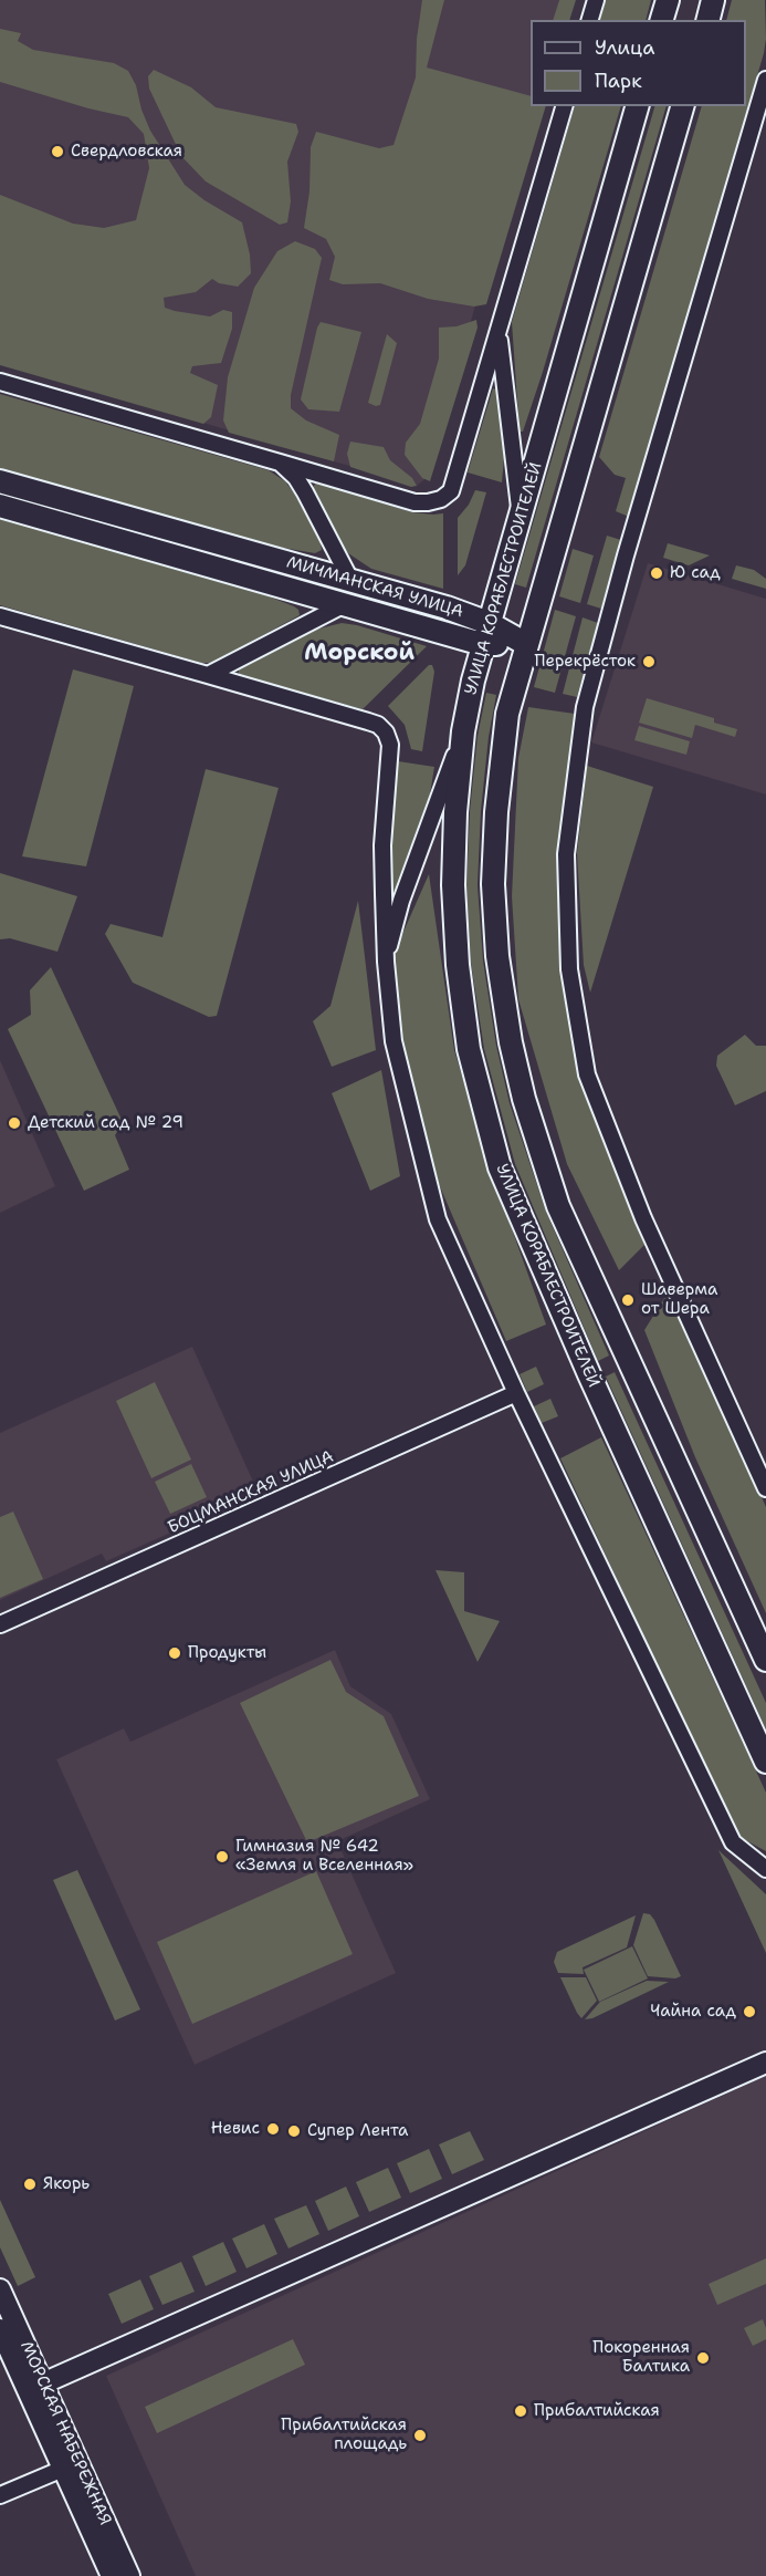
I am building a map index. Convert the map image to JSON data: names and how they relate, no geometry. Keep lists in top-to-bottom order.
{
  "streets": {
    "main road": ["УЛИЦА КОРАБЛЕСТРОИТЕЛЕЙ", "МИЧМАНСКАЯ УЛИЦА"],
    "street": ["БОЦМАНСКАЯ УЛИЦА", "МОРСКАЯ НАБЕРЕЖНАЯ"]
  },
  "crossings": [
    ["УЛИЦА КОРАБЛЕСТРОИТЕЛЕЙ", "МИЧМАНСКАЯ УЛИЦА"]
  ],
  "districts": ["Морской"],
  "places": [
    "Свердловская",
    "Ю сад",
    "Перекрёсток",
    "Детский сад № 29",
    "Шаверма от Шера",
    "Продукты",
    "Гимназия № 642 «Земля и Вселенная»",
    "Чайна сад",
    "Невис",
    "Супер Лента",
    "Якорь",
    "Покоренная Балтика",
    "Прибалтийская",
    "Прибалтийская площадь"
  ],
  "legend": ["Улица", "Парк"]
}
